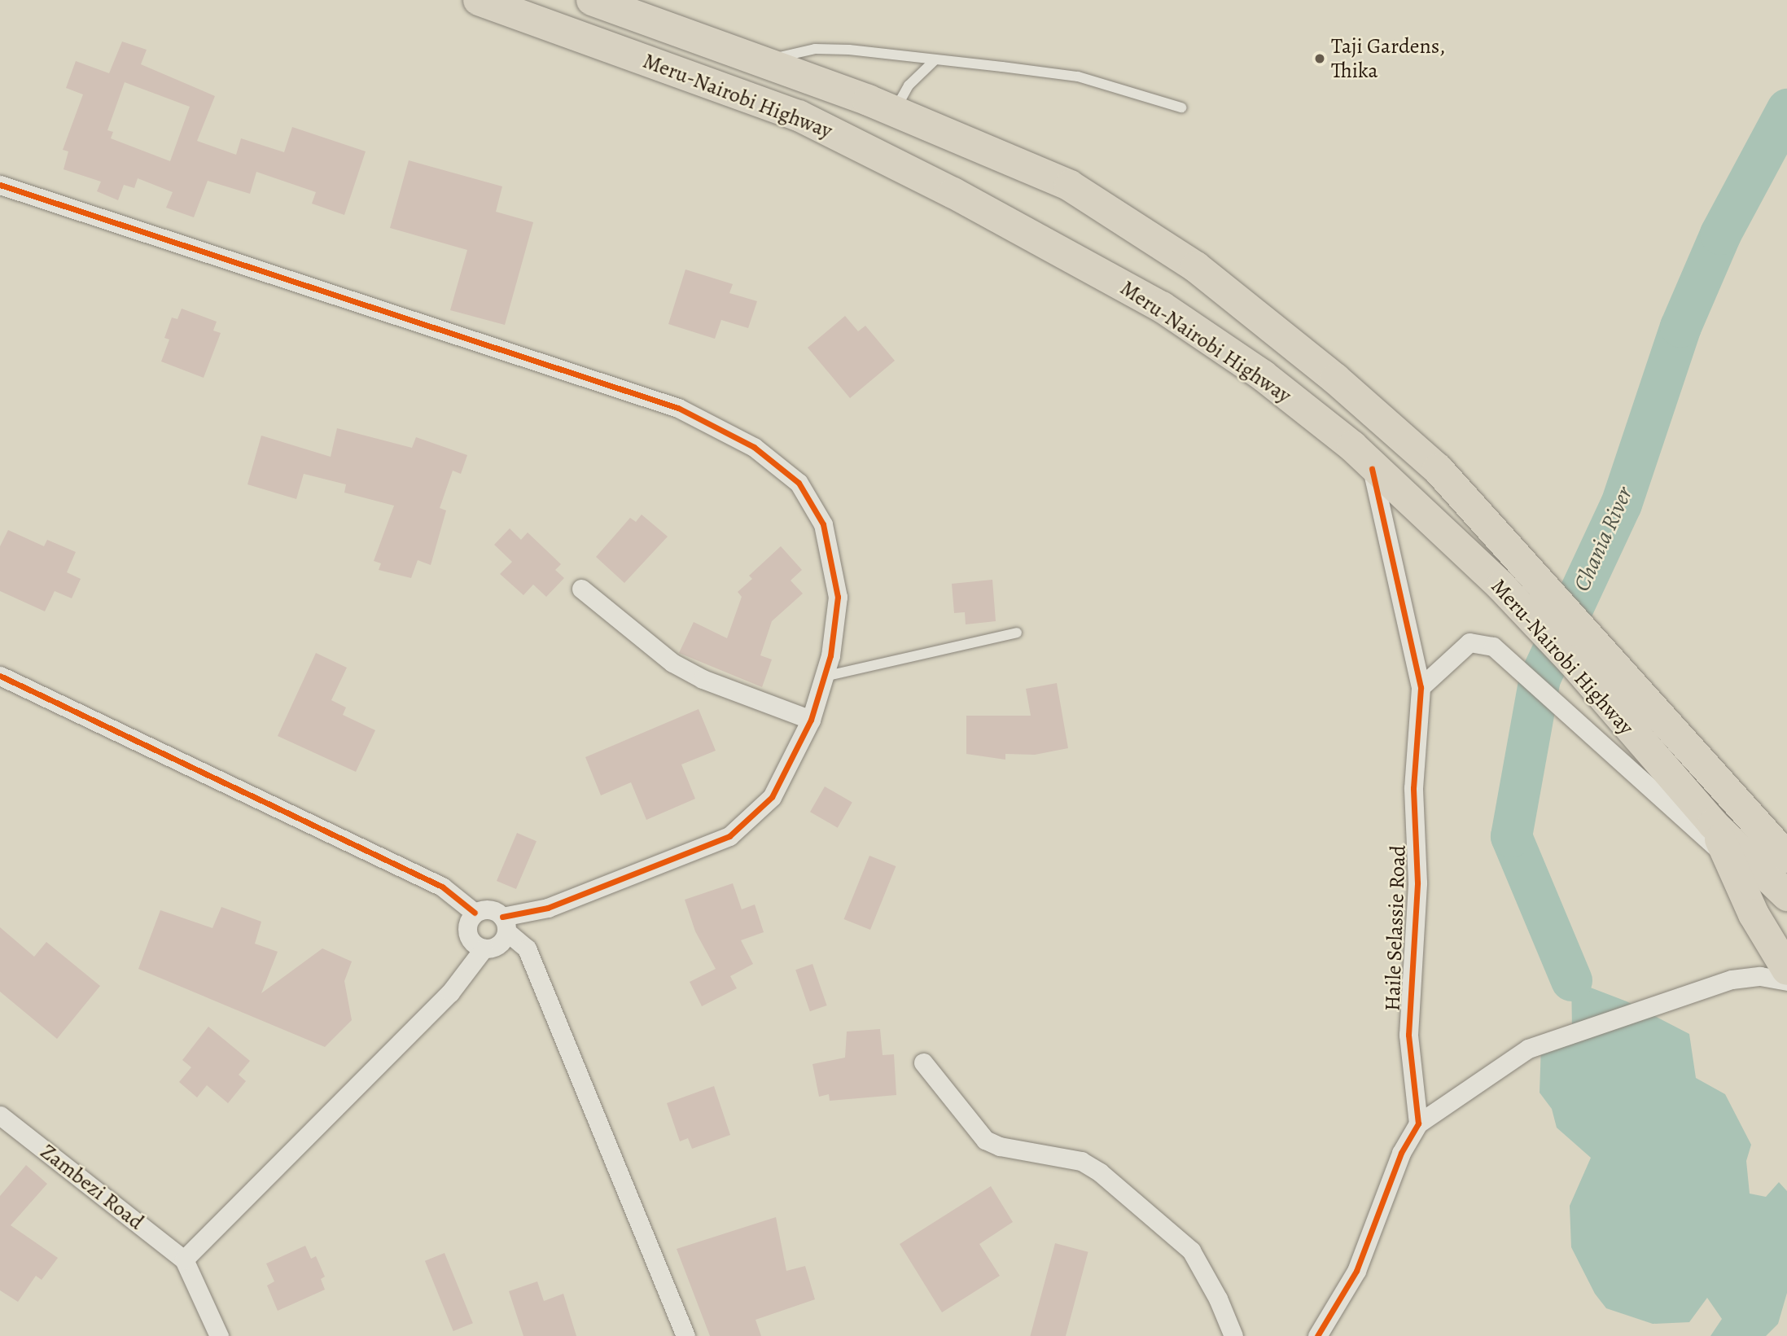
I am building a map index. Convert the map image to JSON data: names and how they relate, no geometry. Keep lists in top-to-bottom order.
{
  "streets": {
    "highway": ["Meru-Nairobi Highway"],
    "street": ["Haile Selassie Road", "Zambezi Road"]
  },
  "crossings": [
    ["Meru-Nairobi Highway", "Haile Selassie Road"]
  ],
  "water": ["Chania River"],
  "places": ["Taji Gardens, Thika"]
}
